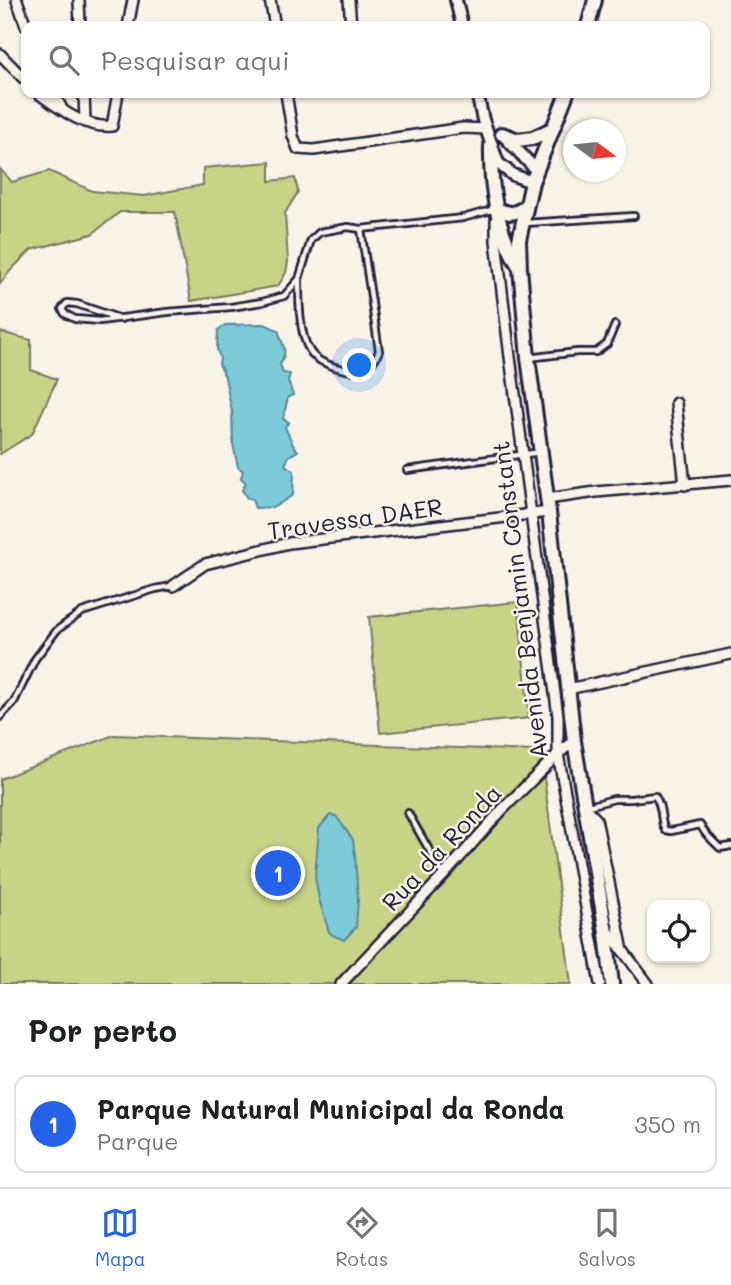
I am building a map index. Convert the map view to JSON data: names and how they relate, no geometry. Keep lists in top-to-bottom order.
{
  "streets": {
    "main road": ["Avenida Benjamin Constant"],
    "street": ["Travessa DAER", "Rua da Ronda"]
  },
  "crossings": [
    ["Travessa DAER", "Avenida Benjamin Constant"],
    ["Avenida Benjamin Constant", "Rua da Ronda"]
  ],
  "north": "right",
  "page": {
    "search": "Pesquisar aqui",
    "pins": "1",
    "heading": "Por perto",
    "list": [
      {
        "mark": "1",
        "name": "Parque Natural Municipal da Ronda",
        "note": "Parque",
        "value": "350 m"
      }
    ],
    "nav": ["Mapa", "Rotas", "Salvos"]
  }
}
